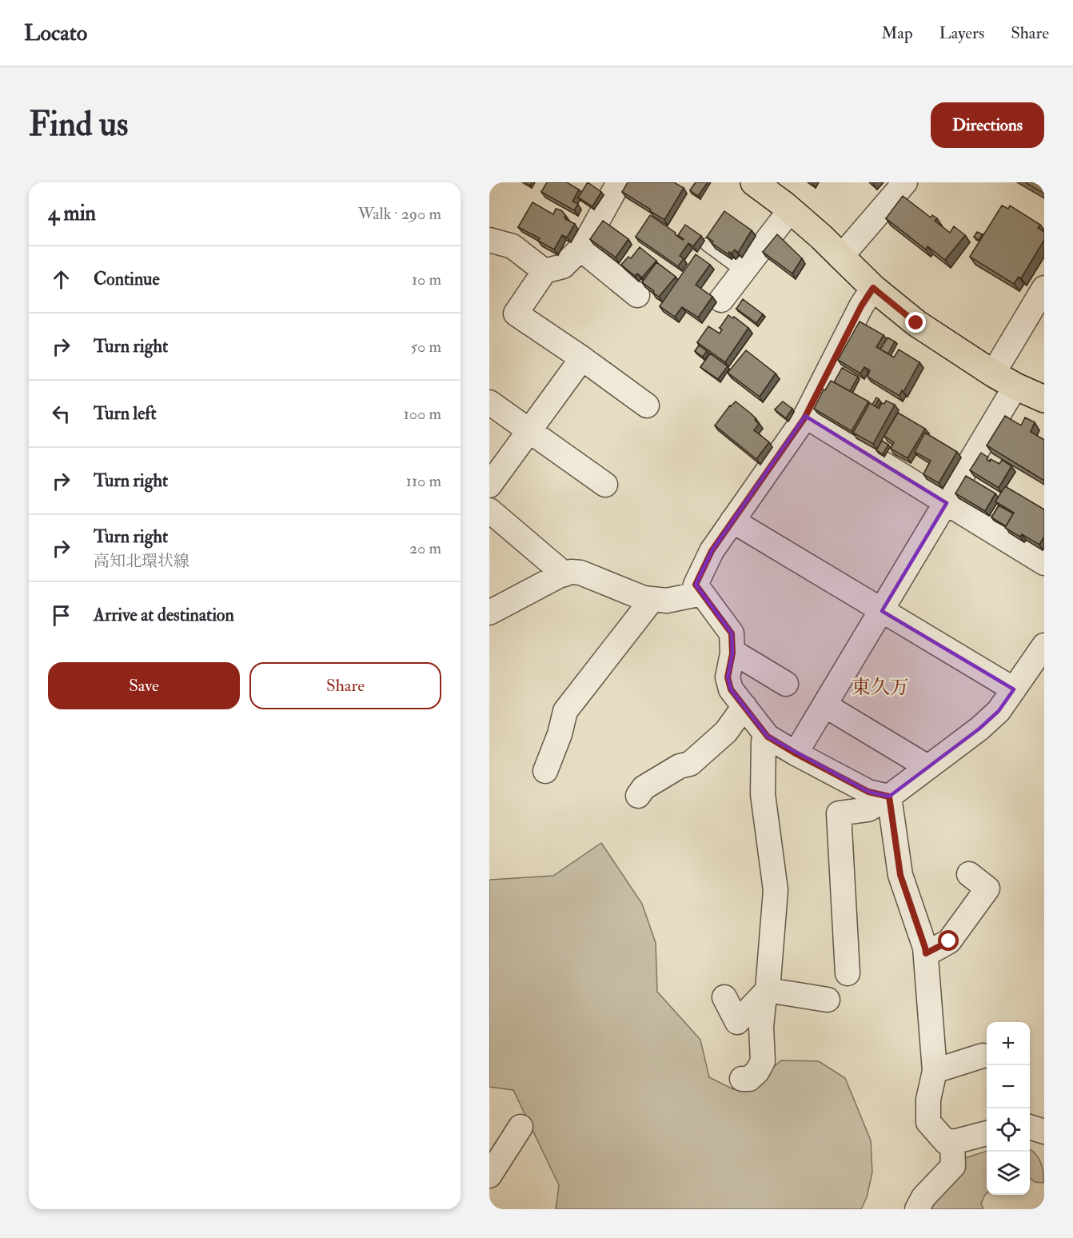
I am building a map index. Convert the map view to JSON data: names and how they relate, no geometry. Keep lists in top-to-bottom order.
{
  "districts": ["東久万"],
  "page": {
    "header": "Locato",
    "nav": ["Map", "Layers", "Share"],
    "buttons": [
      "Directions",
      ["Save", "Share"]
    ],
    "title": "Find us",
    "heading": ["4 min", "Walk · 290 m"],
    "list": [
      ["Continue", "10 m"],
      ["Turn right", "50 m"],
      ["Turn left", "100 m"],
      ["Turn right", "110 m"],
      ["Turn right", "高知北環状線", "20 m"],
      "Arrive at destination"
    ],
    "map_buttons": ["+", "−"]
  }
}
